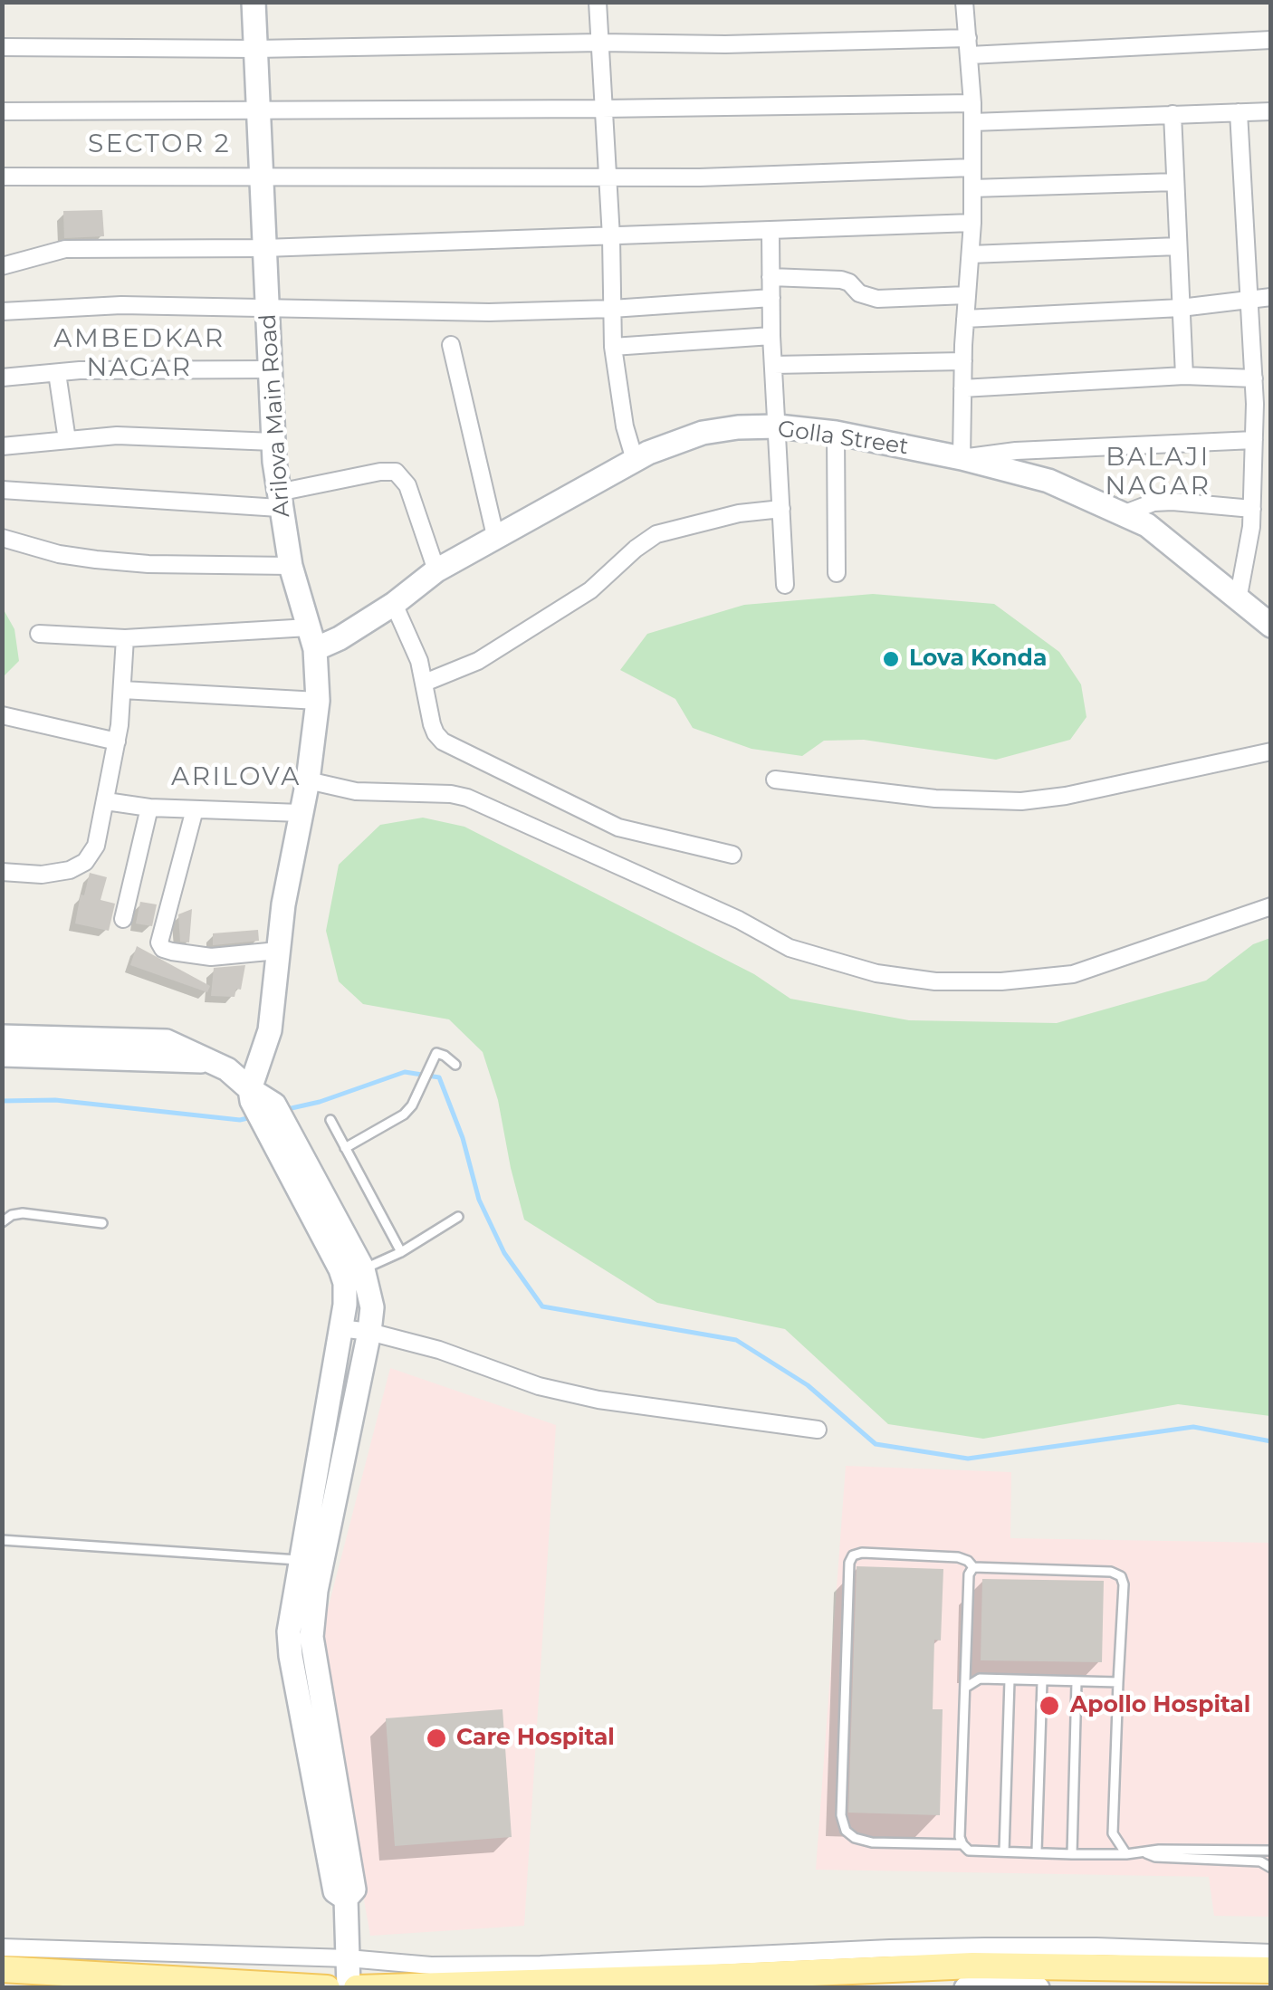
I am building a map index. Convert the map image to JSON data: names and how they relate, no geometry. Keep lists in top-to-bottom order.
{
  "streets": {
    "street": ["Arilova Main Road", "Golla Street"]
  },
  "crossings": [
    ["Arilova Main Road", "Golla Street"]
  ],
  "districts": [
    "SECTOR 2",
    "AMBEDKAR NAGAR",
    "BALAJI NAGAR",
    "ARILOVA"
  ],
  "places": ["Lova Konda", "Apollo Hospital", "Care Hospital"]
}
